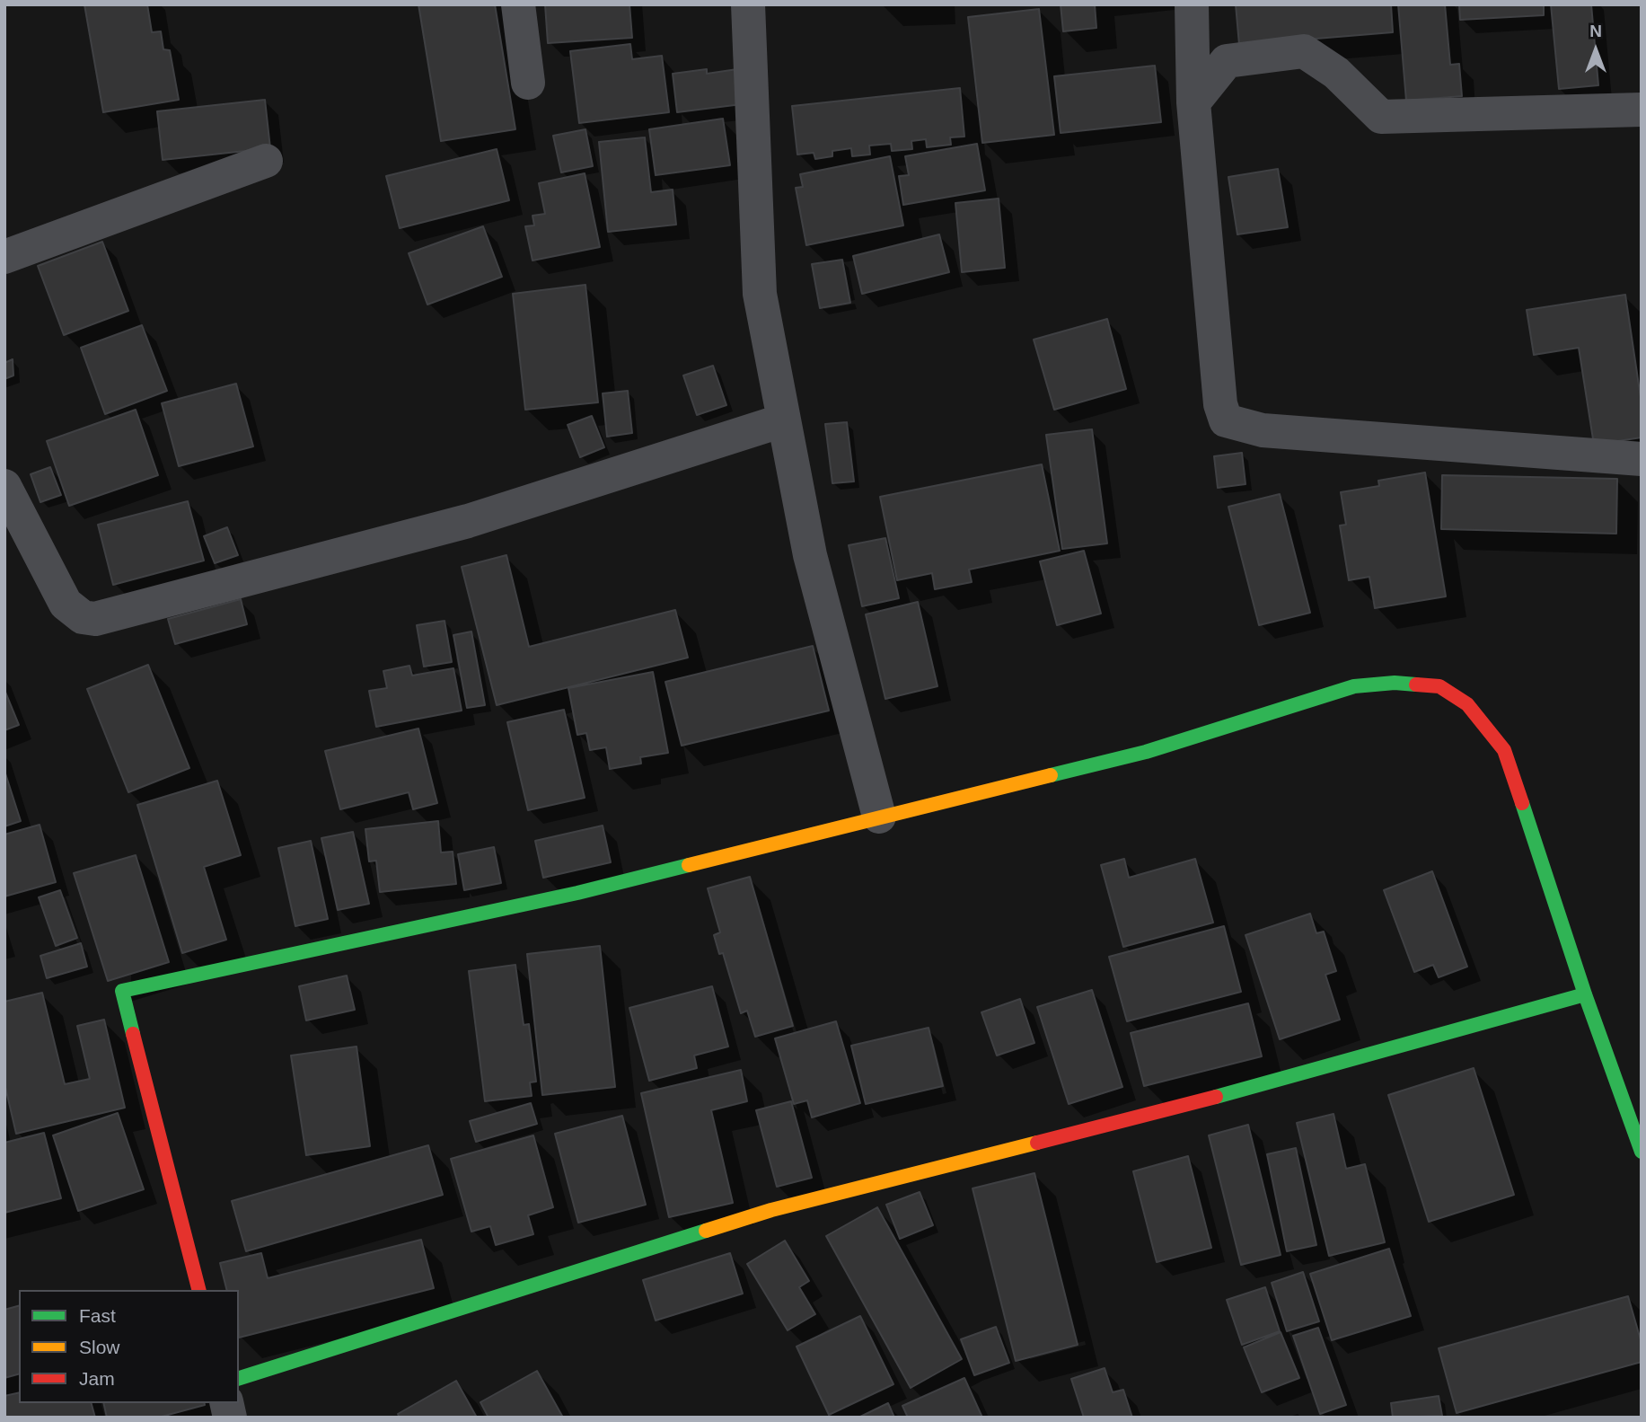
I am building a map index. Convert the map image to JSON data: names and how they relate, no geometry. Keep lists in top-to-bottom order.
{
  "legend": ["Fast", "Slow", "Jam"],
  "north": "top"
}
